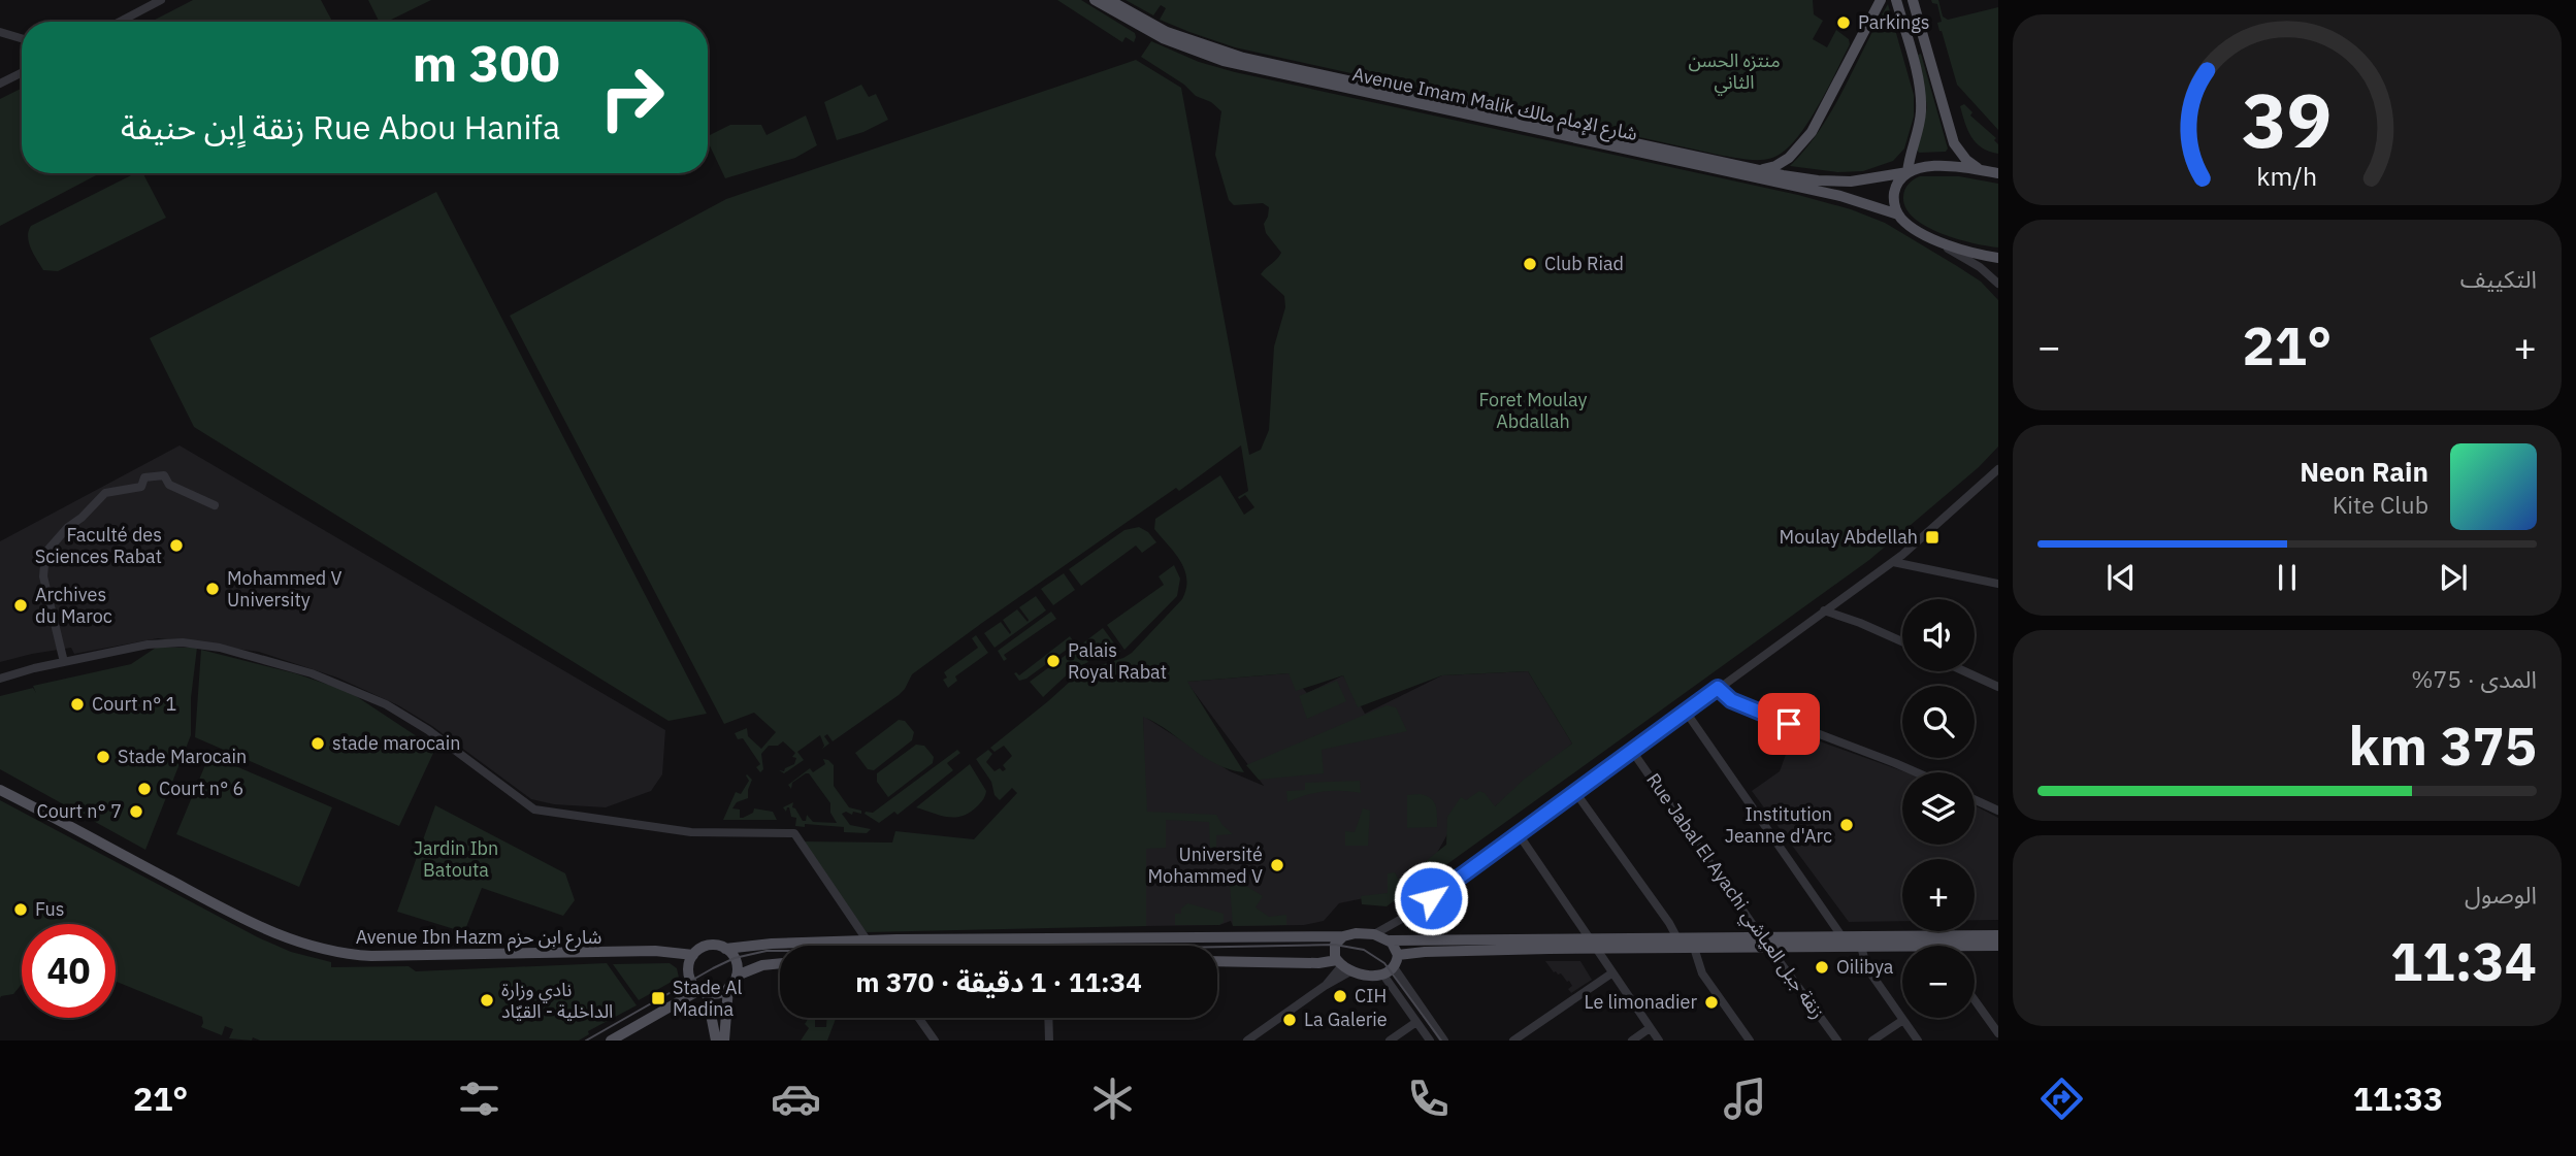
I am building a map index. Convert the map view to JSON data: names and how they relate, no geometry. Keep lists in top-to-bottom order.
{
  "streets": {
    "main road": ["Avenue Imam Malik شارع الإمام مالك", "Avenue Ibn Hazm شارع ابن حزم"],
    "street": ["Rue Jabal El Ayachi زنقة جبل العياشي"]
  },
  "parks": ["منتزه الحسن الثاني", "Foret Moulay Abdallah", "Jardin Ibn Batouta"],
  "places": {
    "other": [
      "Parkings",
      "Club Riad",
      "Faculté des Sciences Rabat",
      "Mohammed V University",
      "Archives du Maroc",
      "Palais Royal Rabat",
      "Court n° 1",
      "stade marocain",
      "Stade Marocain",
      "Court n° 6",
      "Court n° 7",
      "Institution Jeanne d'Arc",
      "Université Mohammed V",
      "Fus",
      "Oilibya",
      "CIH",
      "نادي وزارة الداخلية - القيّاد",
      "Le limonadier",
      "La Galerie"
    ],
    "transit": ["Moulay Abdellah", "Stade Al Madina"]
  },
  "page": {
    "turn": ["300 m", "Rue Abou Hanifa زنقة اٍبن حنيفة"],
    "tile": [
      "التكييف",
      ["المدى · 75%", "375 km"],
      ["الوصول", "11:34"]
    ],
    "heat": ["−", "21°", "+"],
    "song": ["Neon Rain", "Kite Club"],
    "map_buttons": ["+", "−"],
    "limit": "40",
    "trip": "11:34 · 1 دقيقة · 370 m",
    "tabs": ["11:33", "21°"],
    "gauge": ["39", "km/h"]
  }
}
